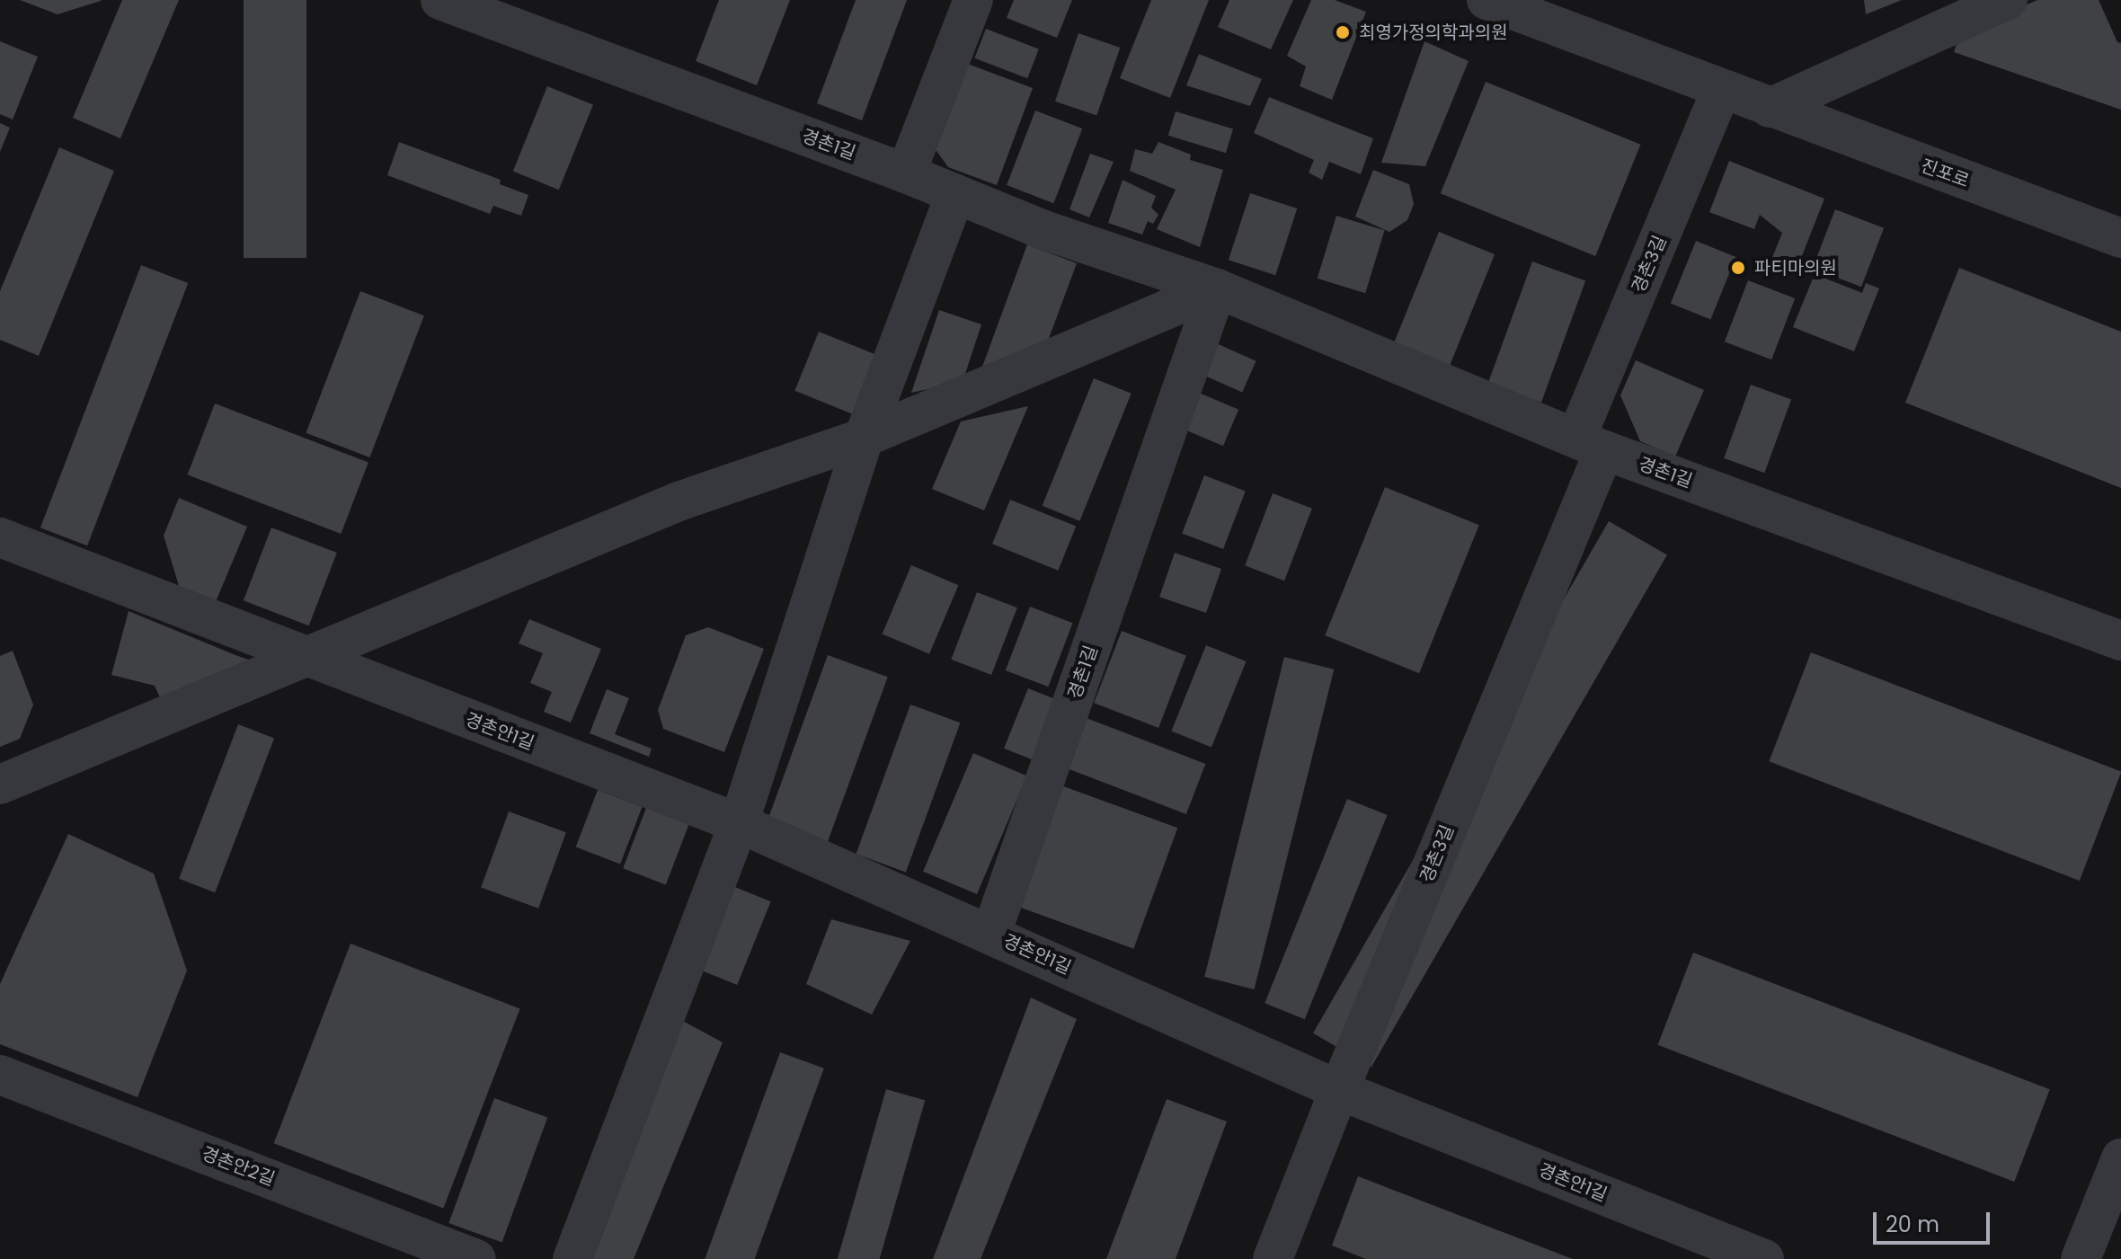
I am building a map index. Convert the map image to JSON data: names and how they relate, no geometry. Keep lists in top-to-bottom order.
{
  "streets": {
    "street": [
      "경촌1길",
      "진포로",
      "경촌3길",
      "경촌안1길",
      "경촌안2길"
    ]
  },
  "crossings": [
    ["경촌1길", "경촌3길"],
    ["경촌1길", "경촌안1길"],
    ["진포로", "경촌3길"],
    ["경촌3길", "경촌안1길"]
  ],
  "places": ["최영가정의학과의원", "파티마의원"],
  "scale_bar": "20 m"
}
